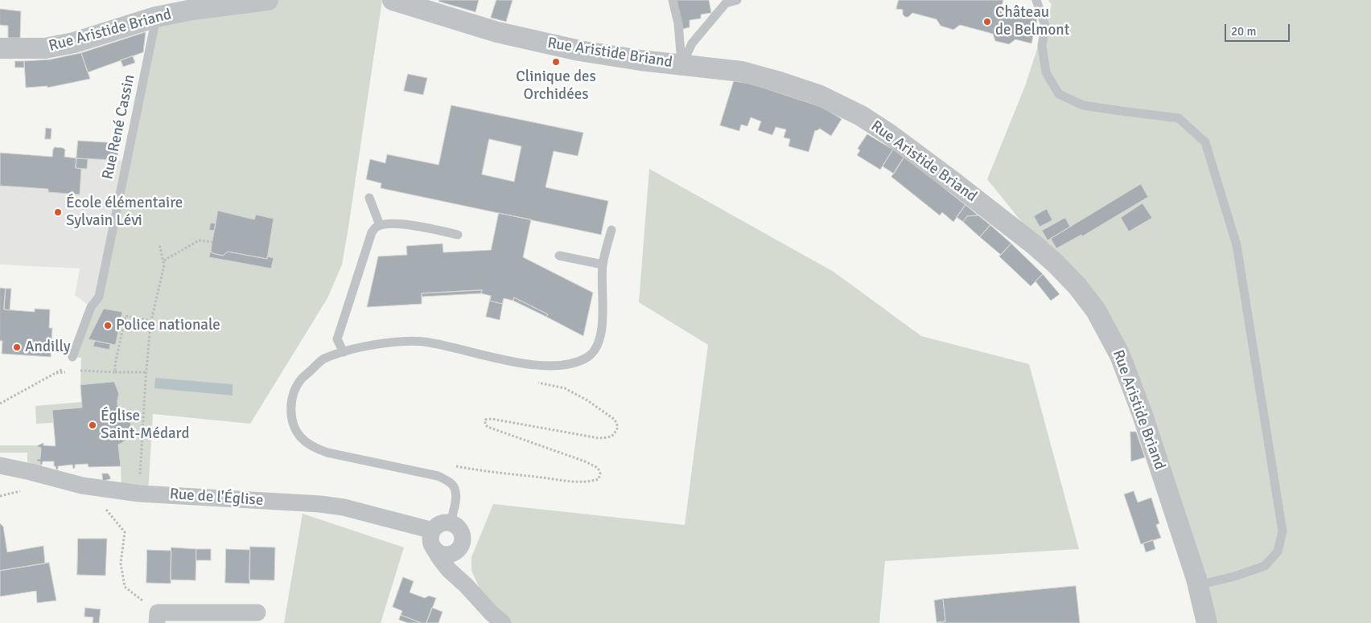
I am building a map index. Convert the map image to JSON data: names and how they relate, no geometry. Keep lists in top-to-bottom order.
{
  "streets": {
    "street": ["Rue Aristide Briand", "Rue de l'Église"],
    "lane": ["Rue René Cassin"]
  },
  "crossings": [
    ["Rue Aristide Briand", "Rue René Cassin"]
  ],
  "places": [
    "Château de Belmont",
    "Clinique des Orchidées",
    "École élémentaire Sylvain Lévi",
    "Police nationale",
    "Andilly",
    "Église Saint-Médard"
  ],
  "scale_bar": "20 m"
}
